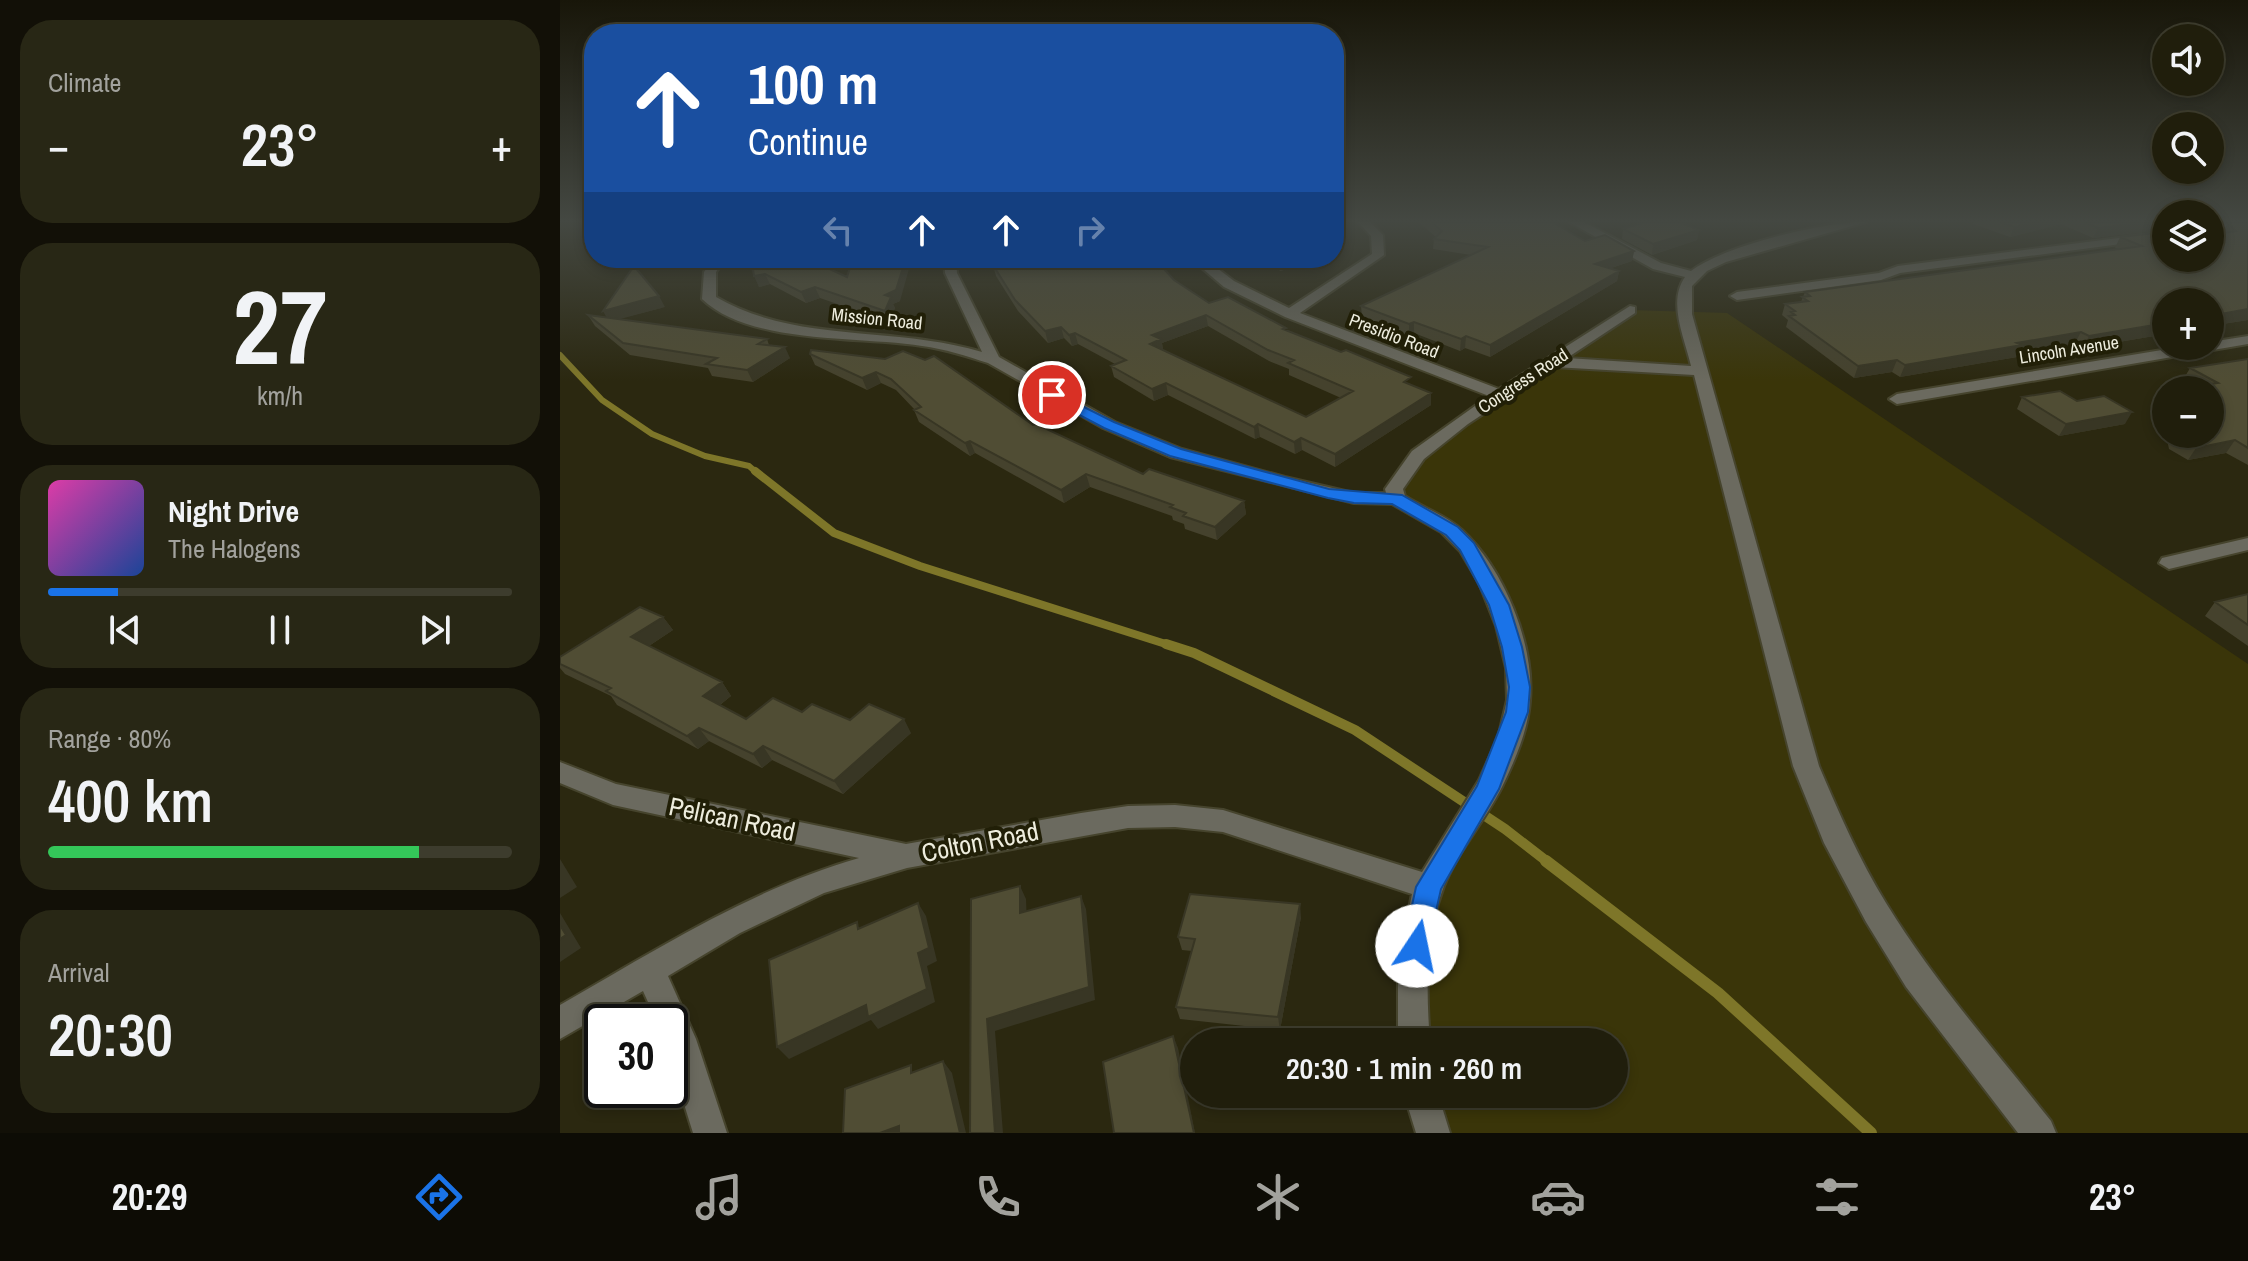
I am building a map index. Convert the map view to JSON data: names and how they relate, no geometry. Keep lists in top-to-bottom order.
{
  "streets": {
    "street": [
      "Mission Road",
      "Presidio Road",
      "Lincoln Avenue",
      "Congress Road",
      "Pelican Road",
      "Colton Road"
    ]
  },
  "crossings": [
    ["Mission Road", "Congress Road"],
    ["Presidio Road", "Congress Road"],
    ["Pelican Road", "Colton Road"]
  ],
  "page": {
    "tile": [
      "Climate",
      ["27", "km/h"],
      ["Range · 80%", "400 km"],
      ["Arrival", "20:30"]
    ],
    "map_buttons": ["+", "−"],
    "turn": ["100 m", "Continue"],
    "heat": ["−", "23°", "+"],
    "song": ["Night Drive", "The Halogens"],
    "limit": "30",
    "trip": "20:30 · 1 min · 260 m",
    "tabs": ["20:29", "23°"]
  }
}
